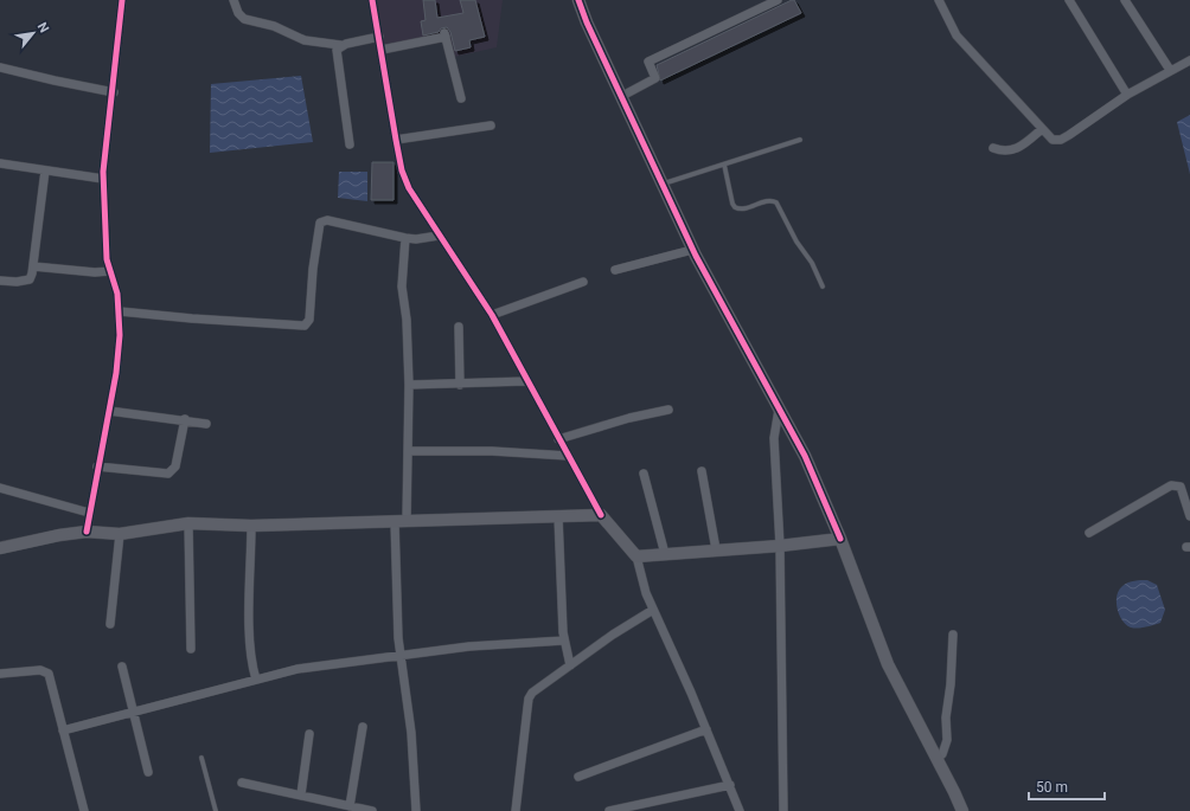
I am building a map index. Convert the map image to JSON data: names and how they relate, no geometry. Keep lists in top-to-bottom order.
{
  "scale_bar": "50 m",
  "north": "top right"
}
